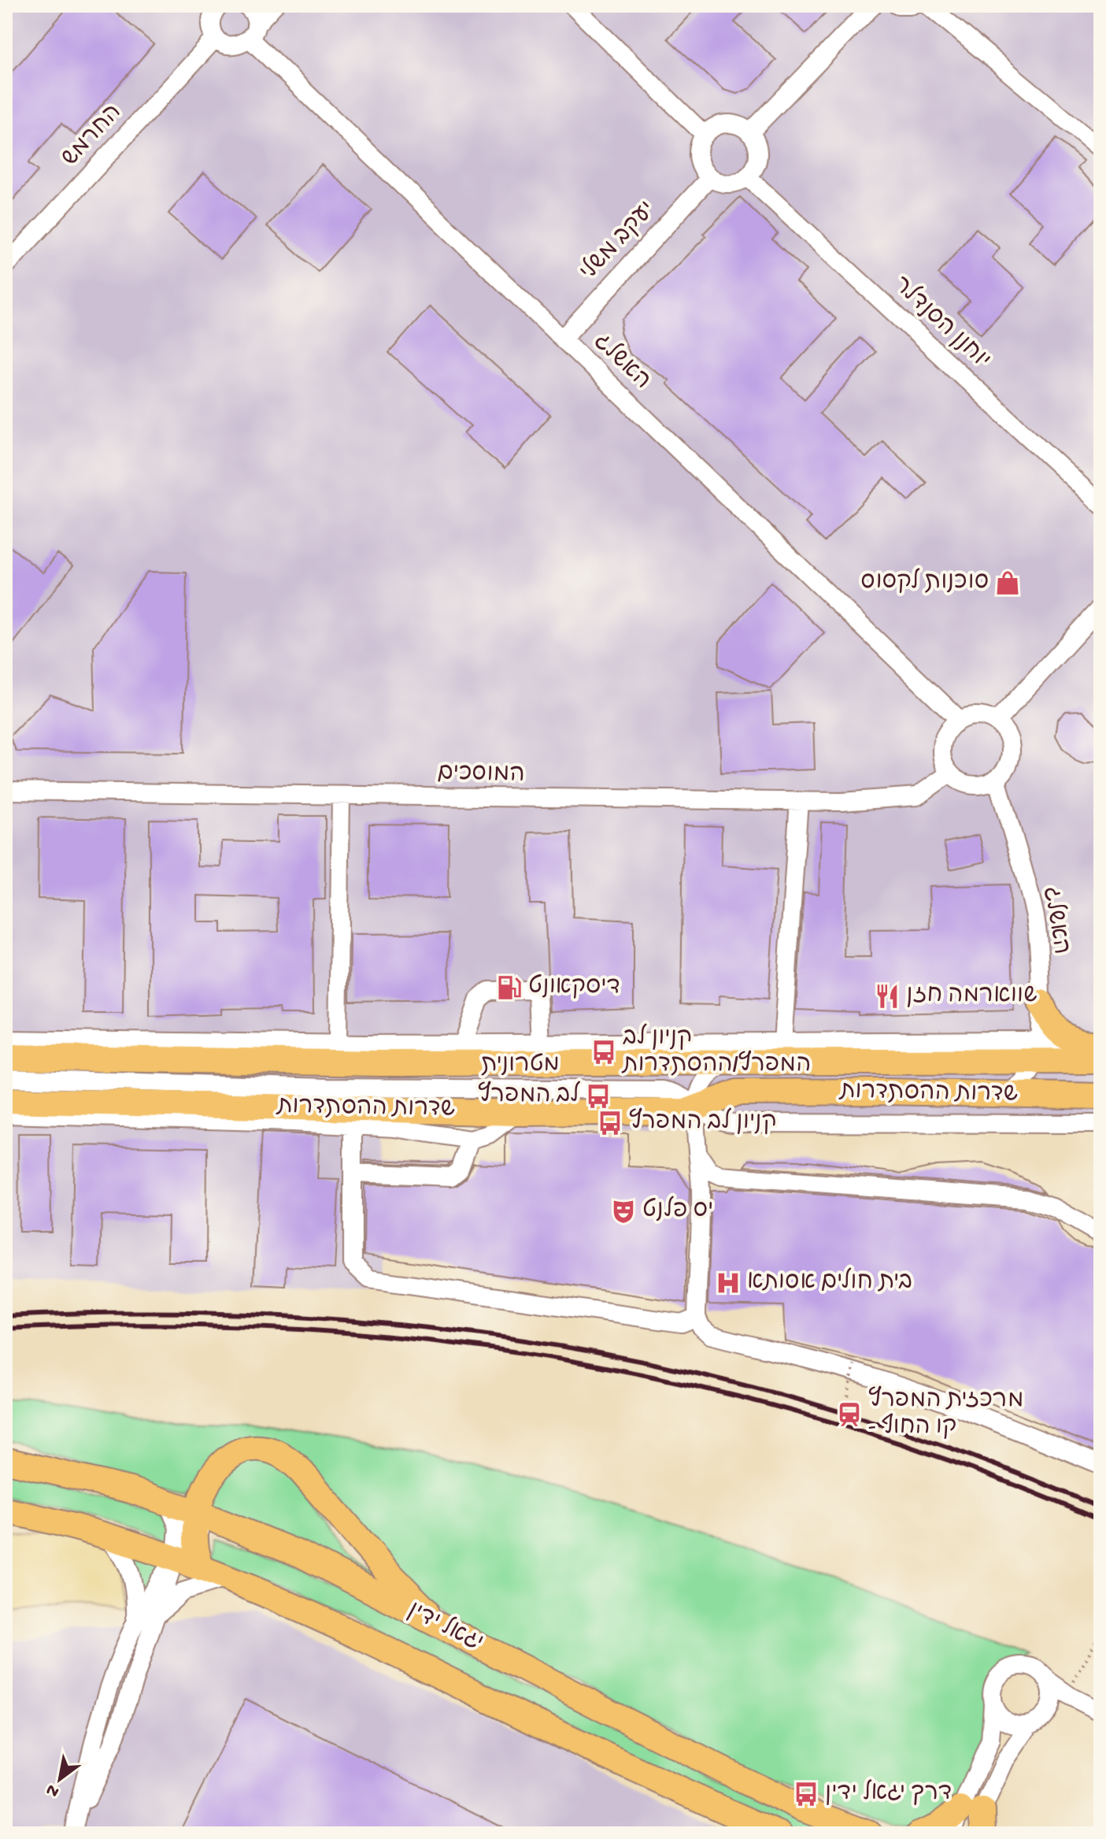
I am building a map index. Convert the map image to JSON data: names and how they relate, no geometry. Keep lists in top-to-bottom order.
{
  "streets": {
    "highway": ["שדרות ההסתדרות", "יגאל ידין"],
    "street": [
      "החרמש",
      "יעקב משלי",
      "יוחנן הסנדלר",
      "האשלג",
      "המוסכים",
      "מטרונית"
    ]
  },
  "crossings": [
    ["יעקב משלי", "יוחנן הסנדלר"],
    ["יעקב משלי", "האשלג"],
    ["האשלג", "המוסכים"],
    ["האשלג", "שדרות ההסתדרות"],
    ["מטרונית", "שדרות ההסתדרות"]
  ],
  "places": {
    "shop": ["סוכנות לקסוס"],
    "fuel station": ["דיסקאונט"],
    "restaurant": ["שווארמה חזן"],
    "bus stop": [
      "קניון לב המפרץ/ההסתדרות",
      "לב המפרץ",
      "קניון לב המפרץ",
      "דרך יגאל ידין"
    ],
    "theatre": ["יס פלנט"],
    "hospital": ["בית חולים אסותא"],
    "station": ["מרכזית המפרץ - קו החוף"]
  },
  "north": "bottom left"
}
